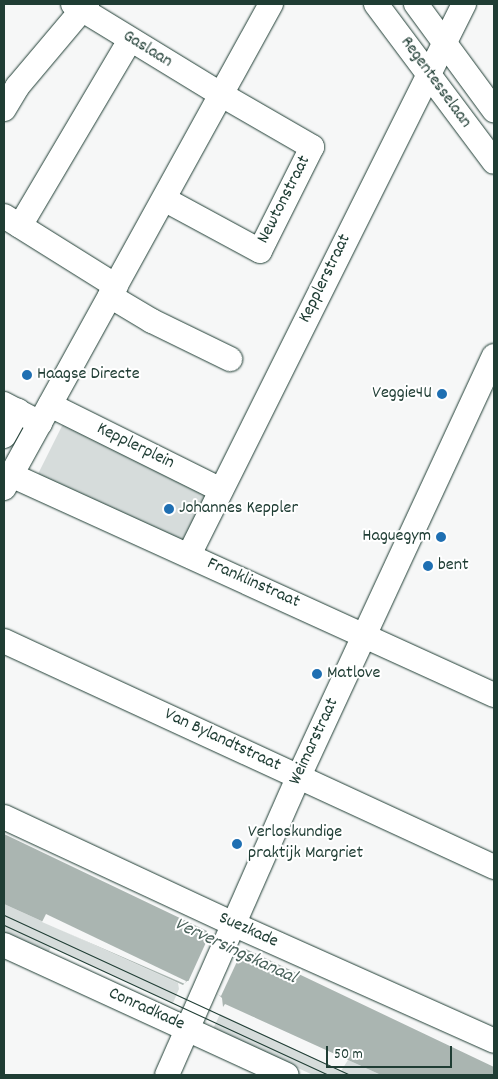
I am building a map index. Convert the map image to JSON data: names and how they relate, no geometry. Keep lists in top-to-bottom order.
{
  "streets": {
    "street": [
      "Gaslaan",
      "Regentesselaan",
      "Newtonstraat",
      "Kepplerstraat",
      "Kepplerplein",
      "Franklinstraat",
      "Van Bylandtstraat",
      "Weimarstraat",
      "Suezkade",
      "Conradkade"
    ]
  },
  "crossings": [
    ["Gaslaan", "Newtonstraat"],
    ["Regentesselaan", "Kepplerstraat"],
    ["Kepplerstraat", "Kepplerplein"],
    ["Kepplerstraat", "Franklinstraat"],
    ["Franklinstraat", "Weimarstraat"],
    ["Van Bylandtstraat", "Weimarstraat"],
    ["Weimarstraat", "Suezkade"],
    ["Weimarstraat", "Conradkade"]
  ],
  "water": ["Verversingskanaal"],
  "places": [
    "Haagse Directe",
    "Veggie4U",
    "Johannes Keppler",
    "Haguegym",
    "bent",
    "Matlove",
    "Verloskundige praktijk Margriet"
  ],
  "scale_bar": "50 m"
}
